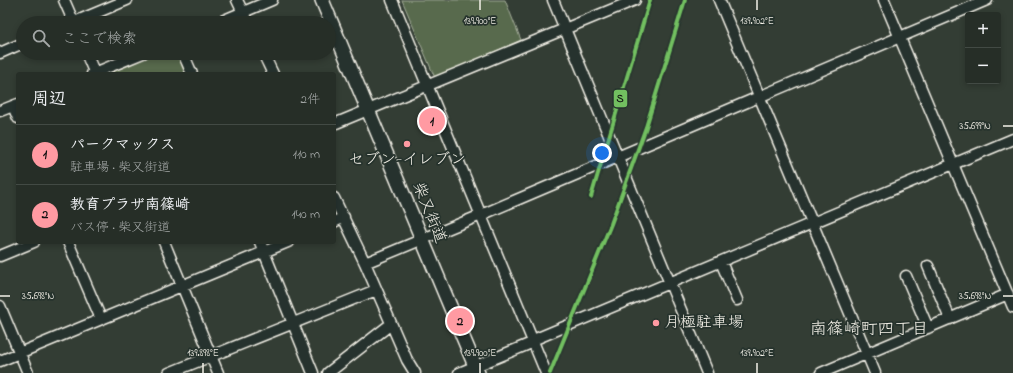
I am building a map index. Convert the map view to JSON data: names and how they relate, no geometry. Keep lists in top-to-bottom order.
{
  "streets": {
    "main road": ["柴又街道"]
  },
  "districts": ["南篠崎町四丁目"],
  "places": ["セブン-イレブン", "月極駐車場"],
  "lines": ["transit line S"],
  "page": {
    "map_buttons": ["+", "−"],
    "search": "ここで検索",
    "heading": ["周辺", "2件"],
    "pins": ["1", "2"],
    "list": [
      {
        "mark": "1",
        "name": "パークマックス",
        "note": "駐車場 · 柴又街道",
        "value": "110 m"
      },
      {
        "mark": "2",
        "name": "教育プラザ南篠崎",
        "note": "バス停 · 柴又街道",
        "value": "140 m"
      }
    ]
  },
  "coordinates": [
    "139.900°E",
    "139.902°E",
    "35.699°N",
    "35.698°N",
    "139.898°E"
  ]
}
